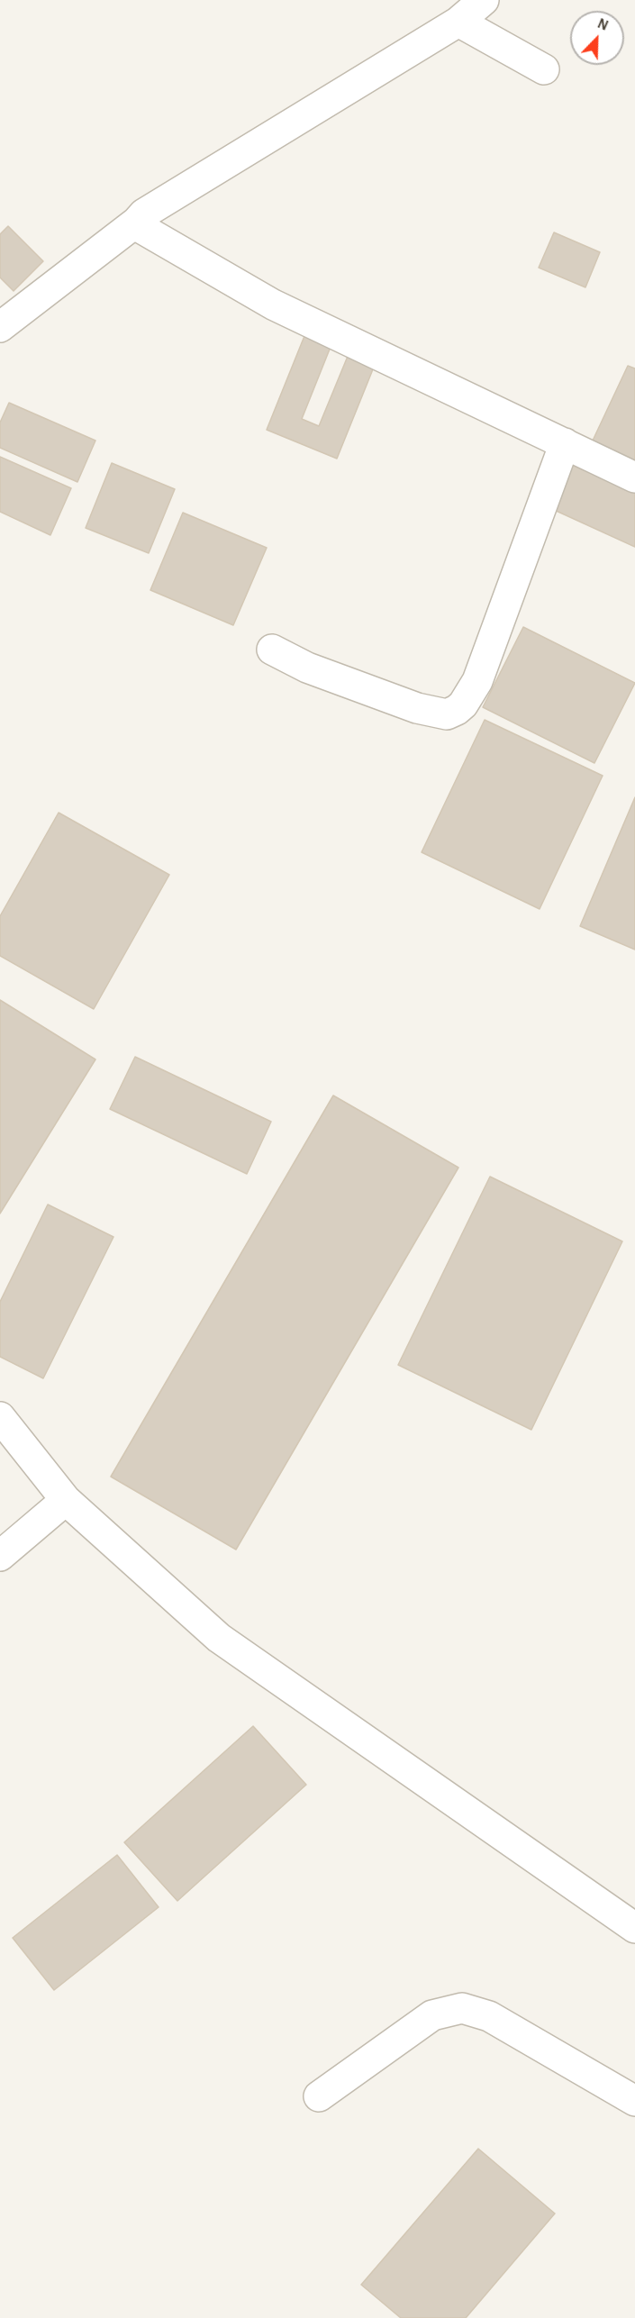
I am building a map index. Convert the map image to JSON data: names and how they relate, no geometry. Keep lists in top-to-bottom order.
{
  "north": "top right"
}
